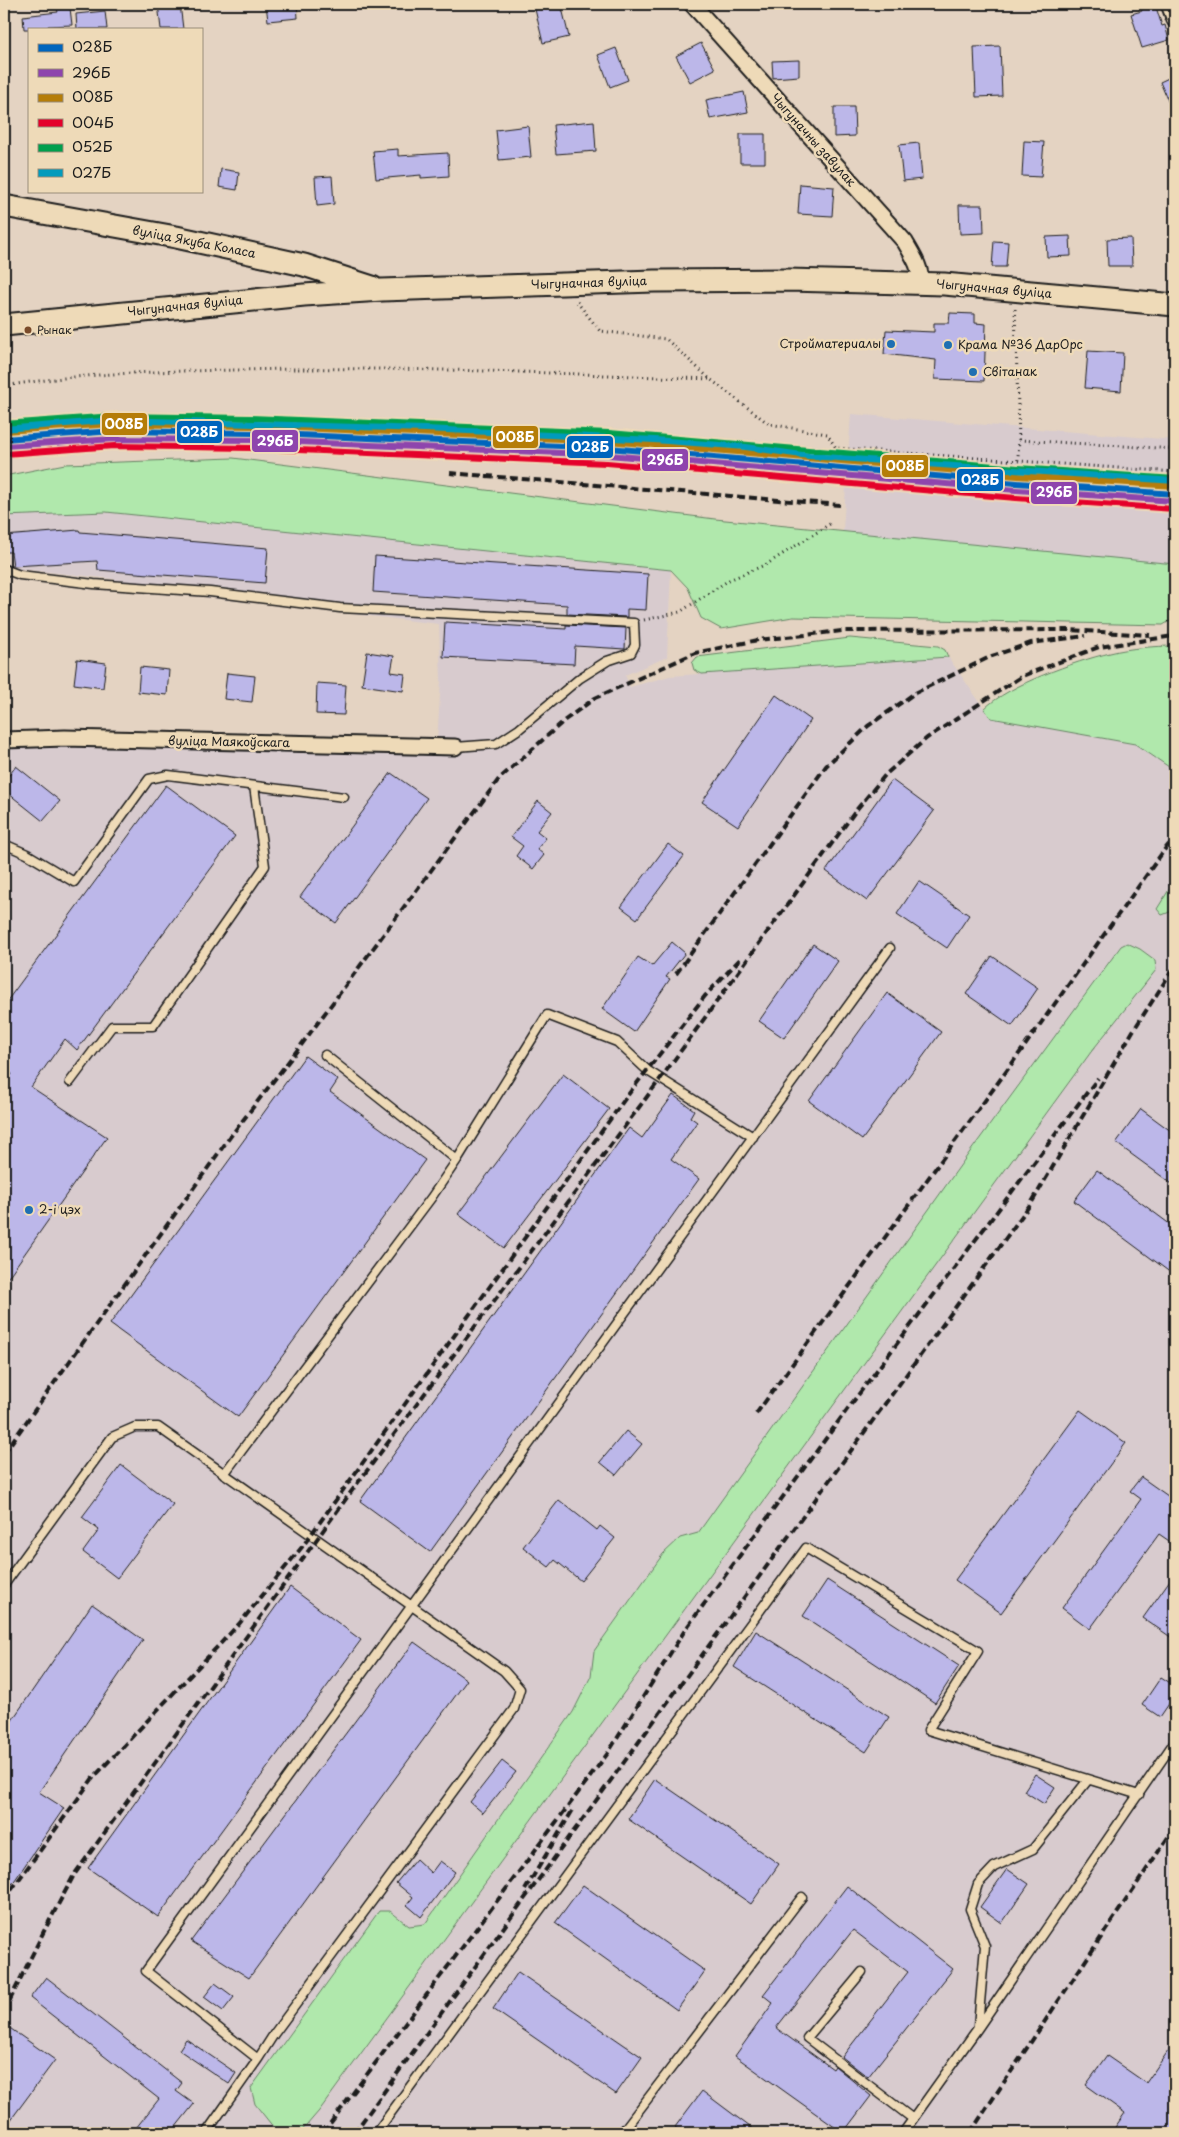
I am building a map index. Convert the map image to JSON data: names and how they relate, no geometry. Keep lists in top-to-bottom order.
{
  "streets": {
    "street": [
      "Чыгуначны завулак",
      "вуліца Якуба Коласа",
      "Чыгуначная вуліца",
      "вуліца Маякоўскага"
    ]
  },
  "crossings": [
    ["Чыгуначны завулак", "Чыгуначная вуліца"],
    ["вуліца Якуба Коласа", "Чыгуначная вуліца"]
  ],
  "places": [
    "Рынак",
    "Стройматериалы",
    "Крама №36 ДарОрс",
    "Світанак",
    "2-і цэх"
  ],
  "lines": [
    "transit line 052Б",
    "transit line 027Б",
    "transit line 008Б",
    "transit line 028Б",
    "transit line 296Б",
    "transit line 004Б"
  ],
  "legend": [
    "028Б",
    "296Б",
    "008Б",
    "004Б",
    "052Б",
    "027Б"
  ]
}
